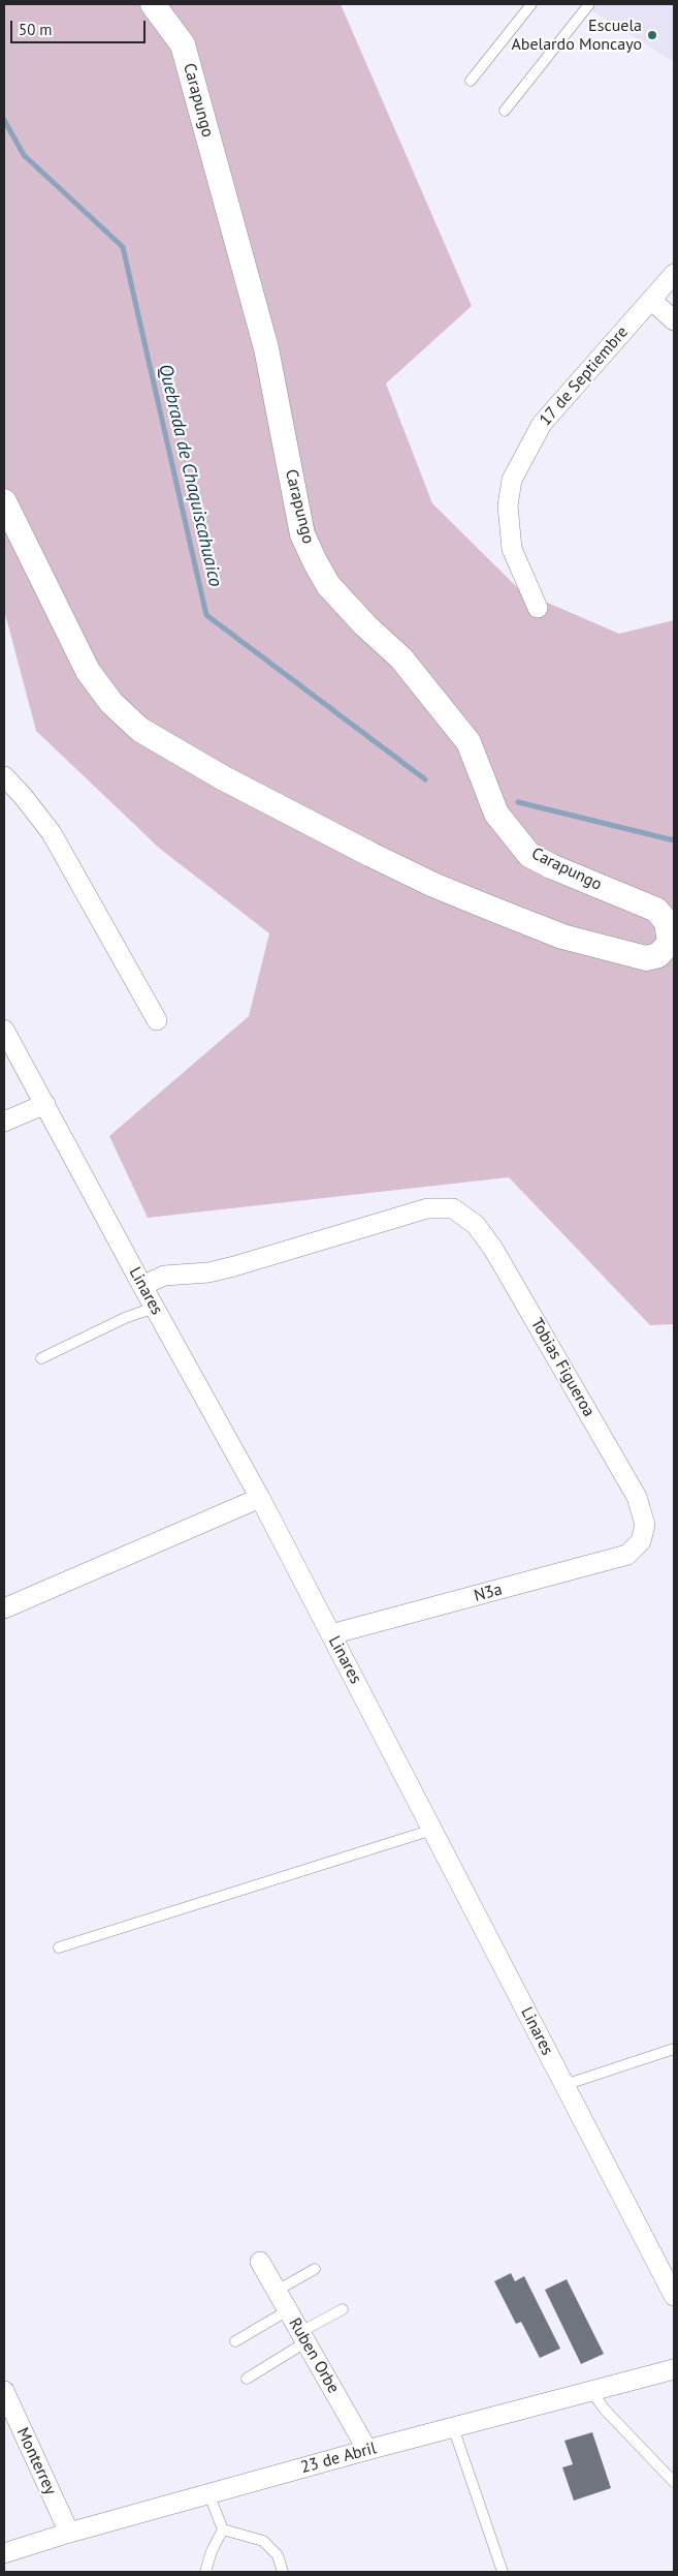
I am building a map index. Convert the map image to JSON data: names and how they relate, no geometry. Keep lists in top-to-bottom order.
{
  "streets": {
    "street": [
      "Carapungo",
      "17 de Septiembre",
      "Linares",
      "Tobias Figueroa",
      "N3a",
      "Ruben Orbe",
      "23 de Abril",
      "Monterrey"
    ]
  },
  "crossings": [
    ["Linares", "Tobias Figueroa"],
    ["Linares", "N3a"],
    ["Tobias Figueroa", "N3a"],
    ["Ruben Orbe", "23 de Abril"],
    ["23 de Abril", "Monterrey"]
  ],
  "water": ["Quebrada de Chaquiscahuaico"],
  "places": ["Escuela Abelardo Moncayo"],
  "scale_bar": "50 m"
}
